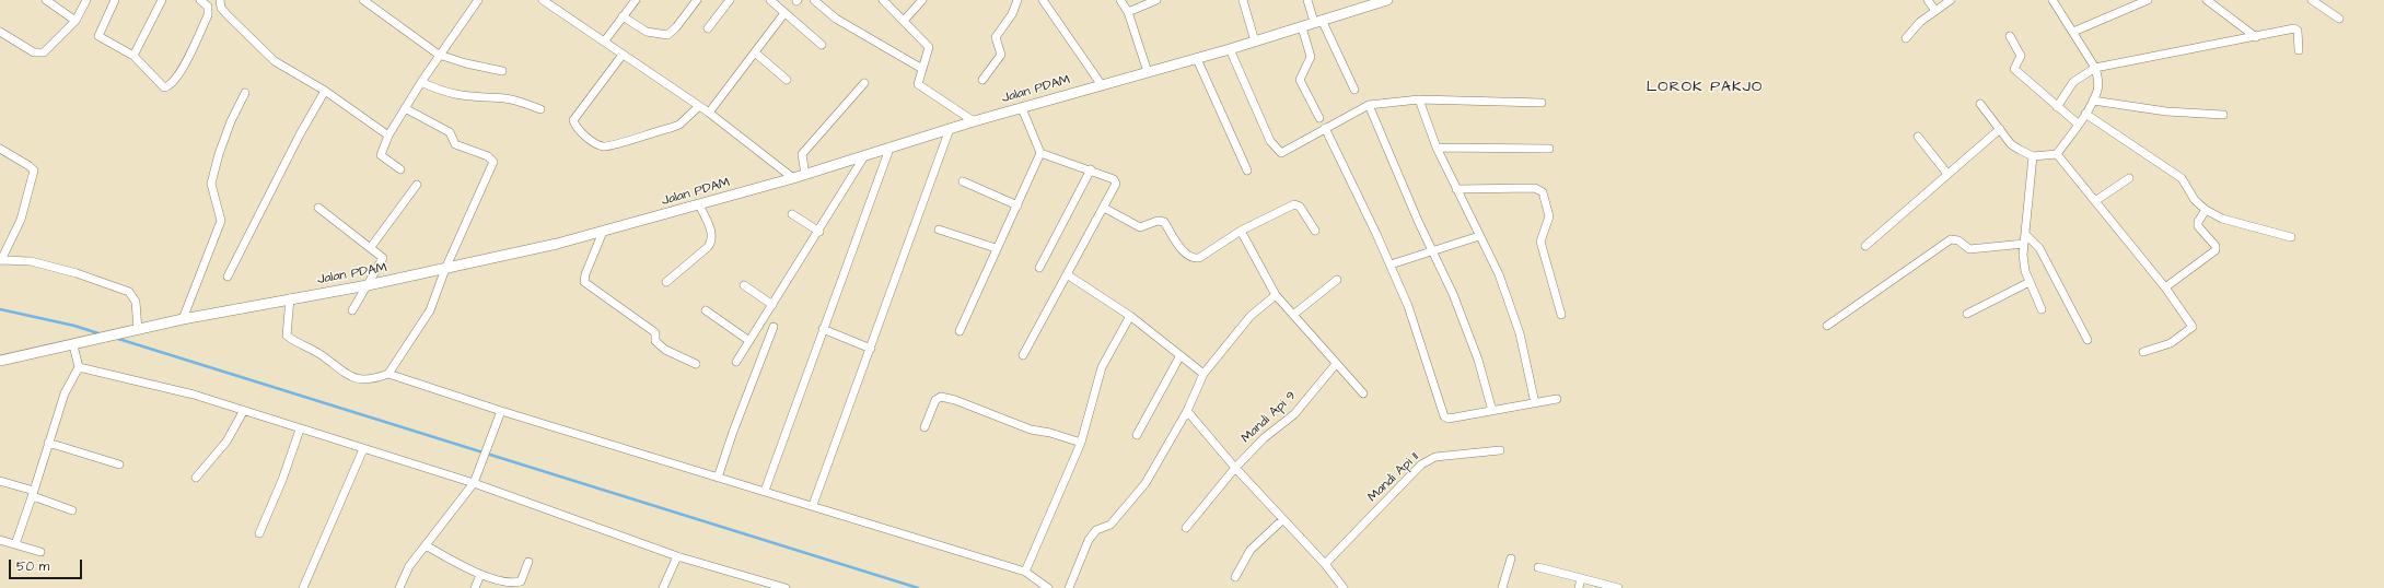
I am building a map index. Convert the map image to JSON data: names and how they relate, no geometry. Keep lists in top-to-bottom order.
{
  "streets": {
    "street": ["Jalan PDAM", "Mandi Api 9", "Mandi Api 11"]
  },
  "districts": ["LOROK PAKJO"],
  "scale_bar": "50 m"
}
